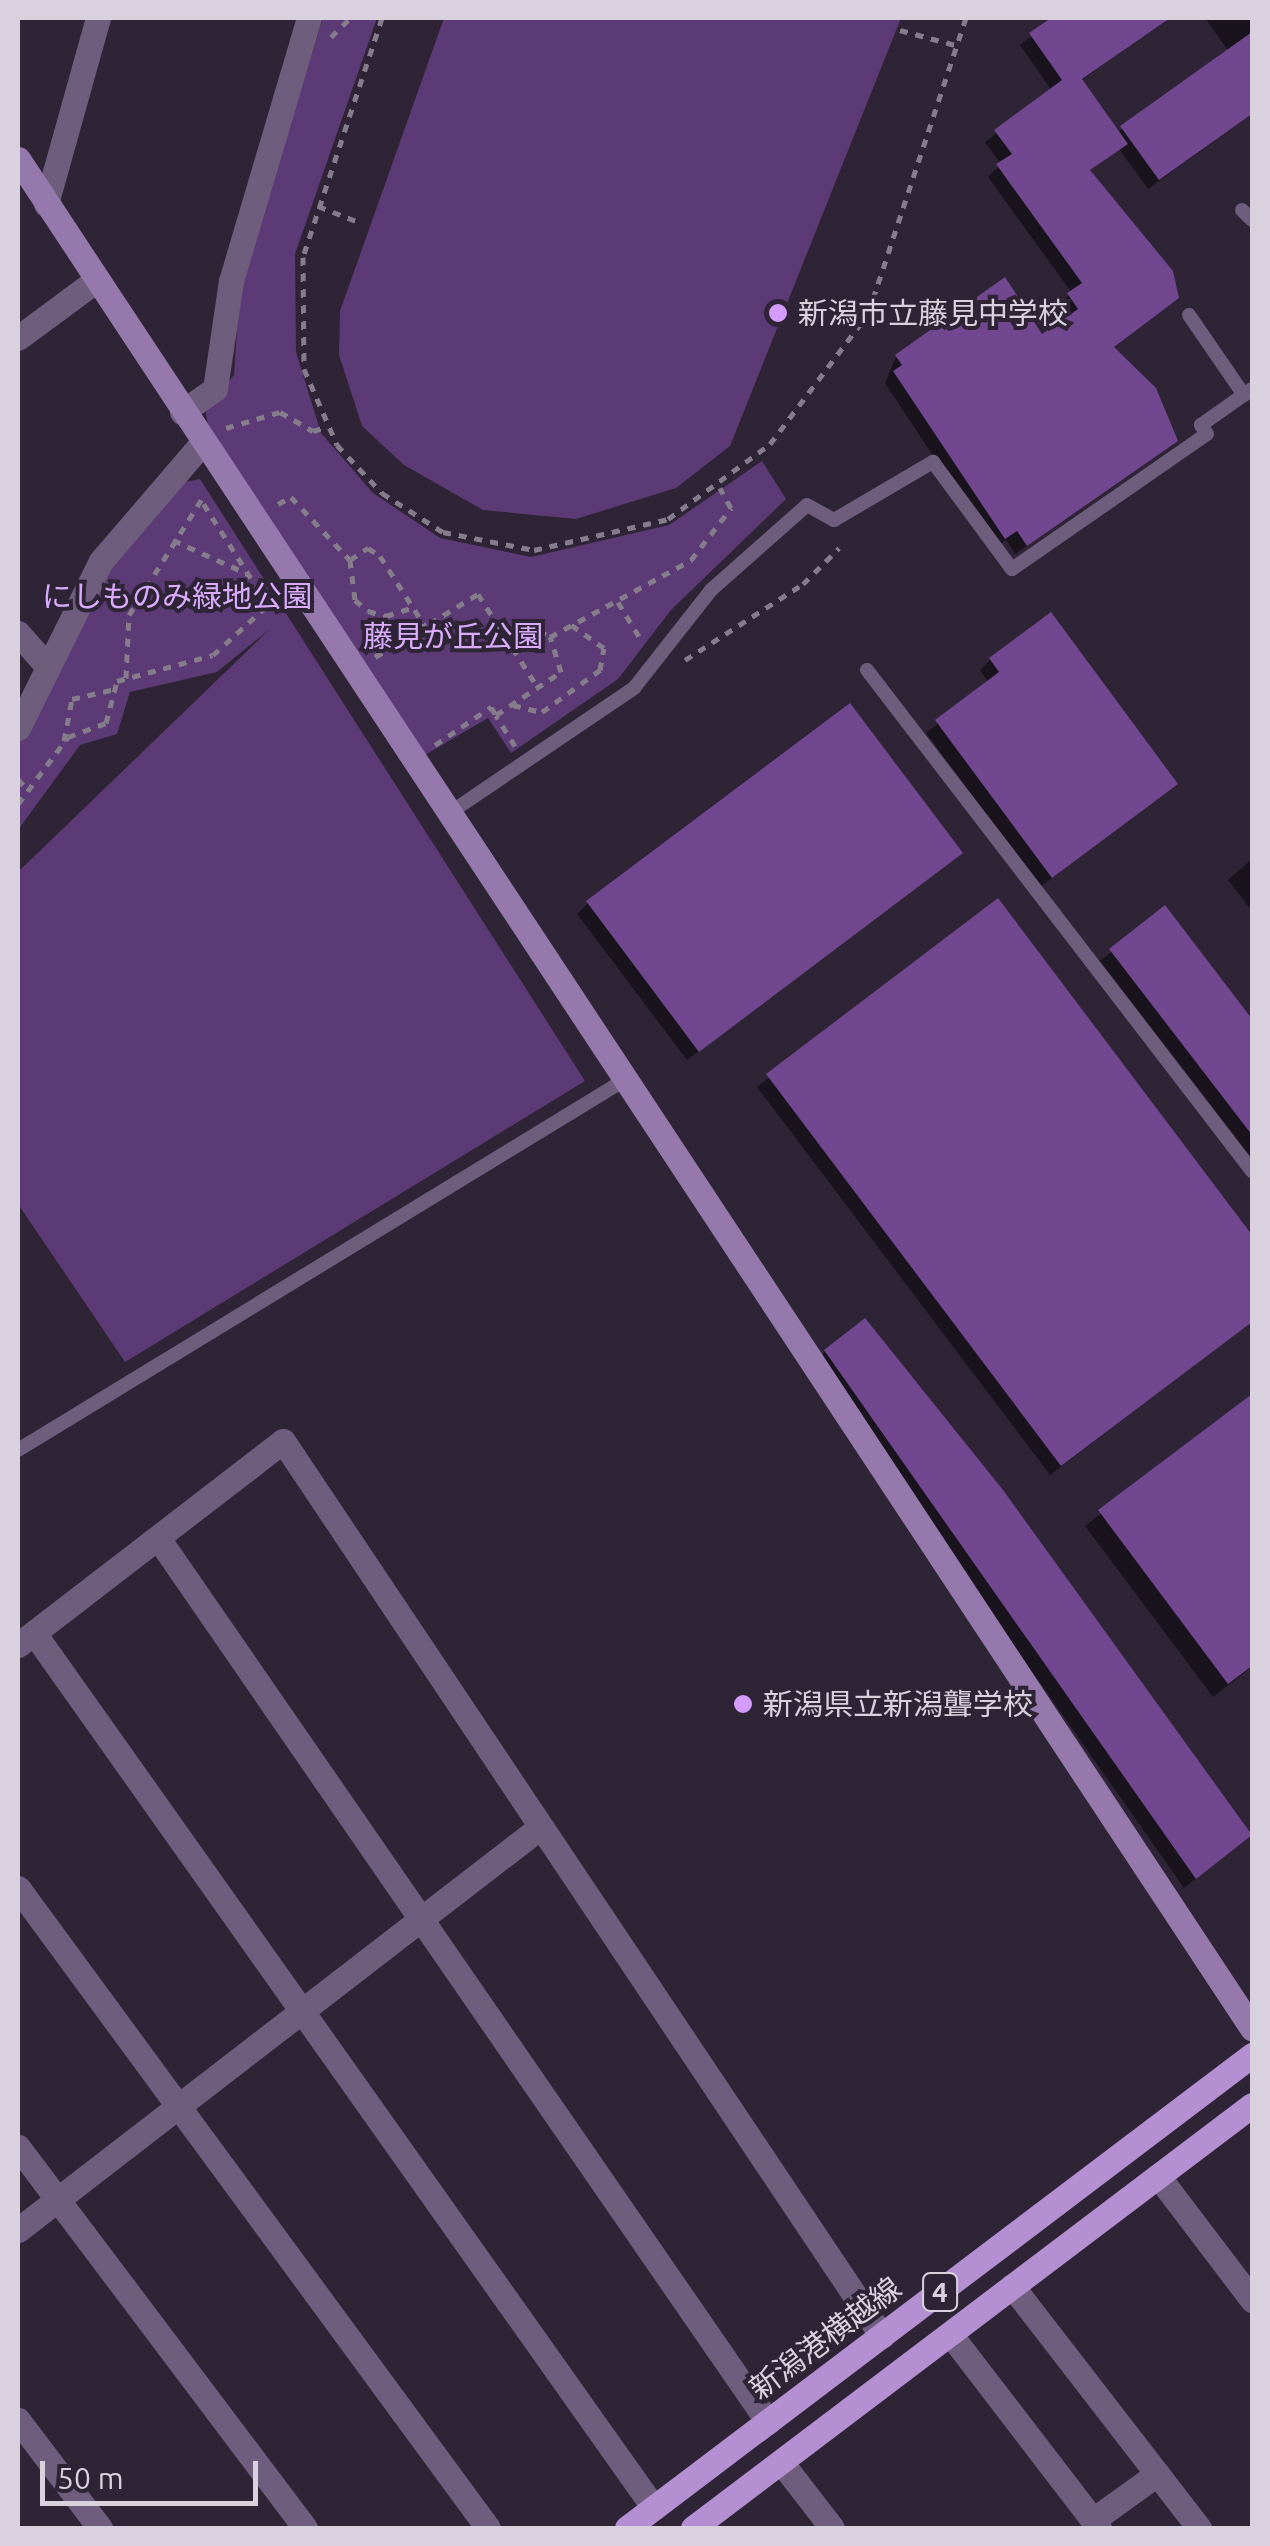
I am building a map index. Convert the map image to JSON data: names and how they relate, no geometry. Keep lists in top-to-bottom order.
{
  "streets": {
    "main road": ["4", "新潟港横越線"]
  },
  "parks": ["にしものみ緑地公園", "藤見が丘公園"],
  "places": ["新潟市立藤見中学校", "新潟県立新潟聾学校"],
  "scale_bar": "50 m"
}
